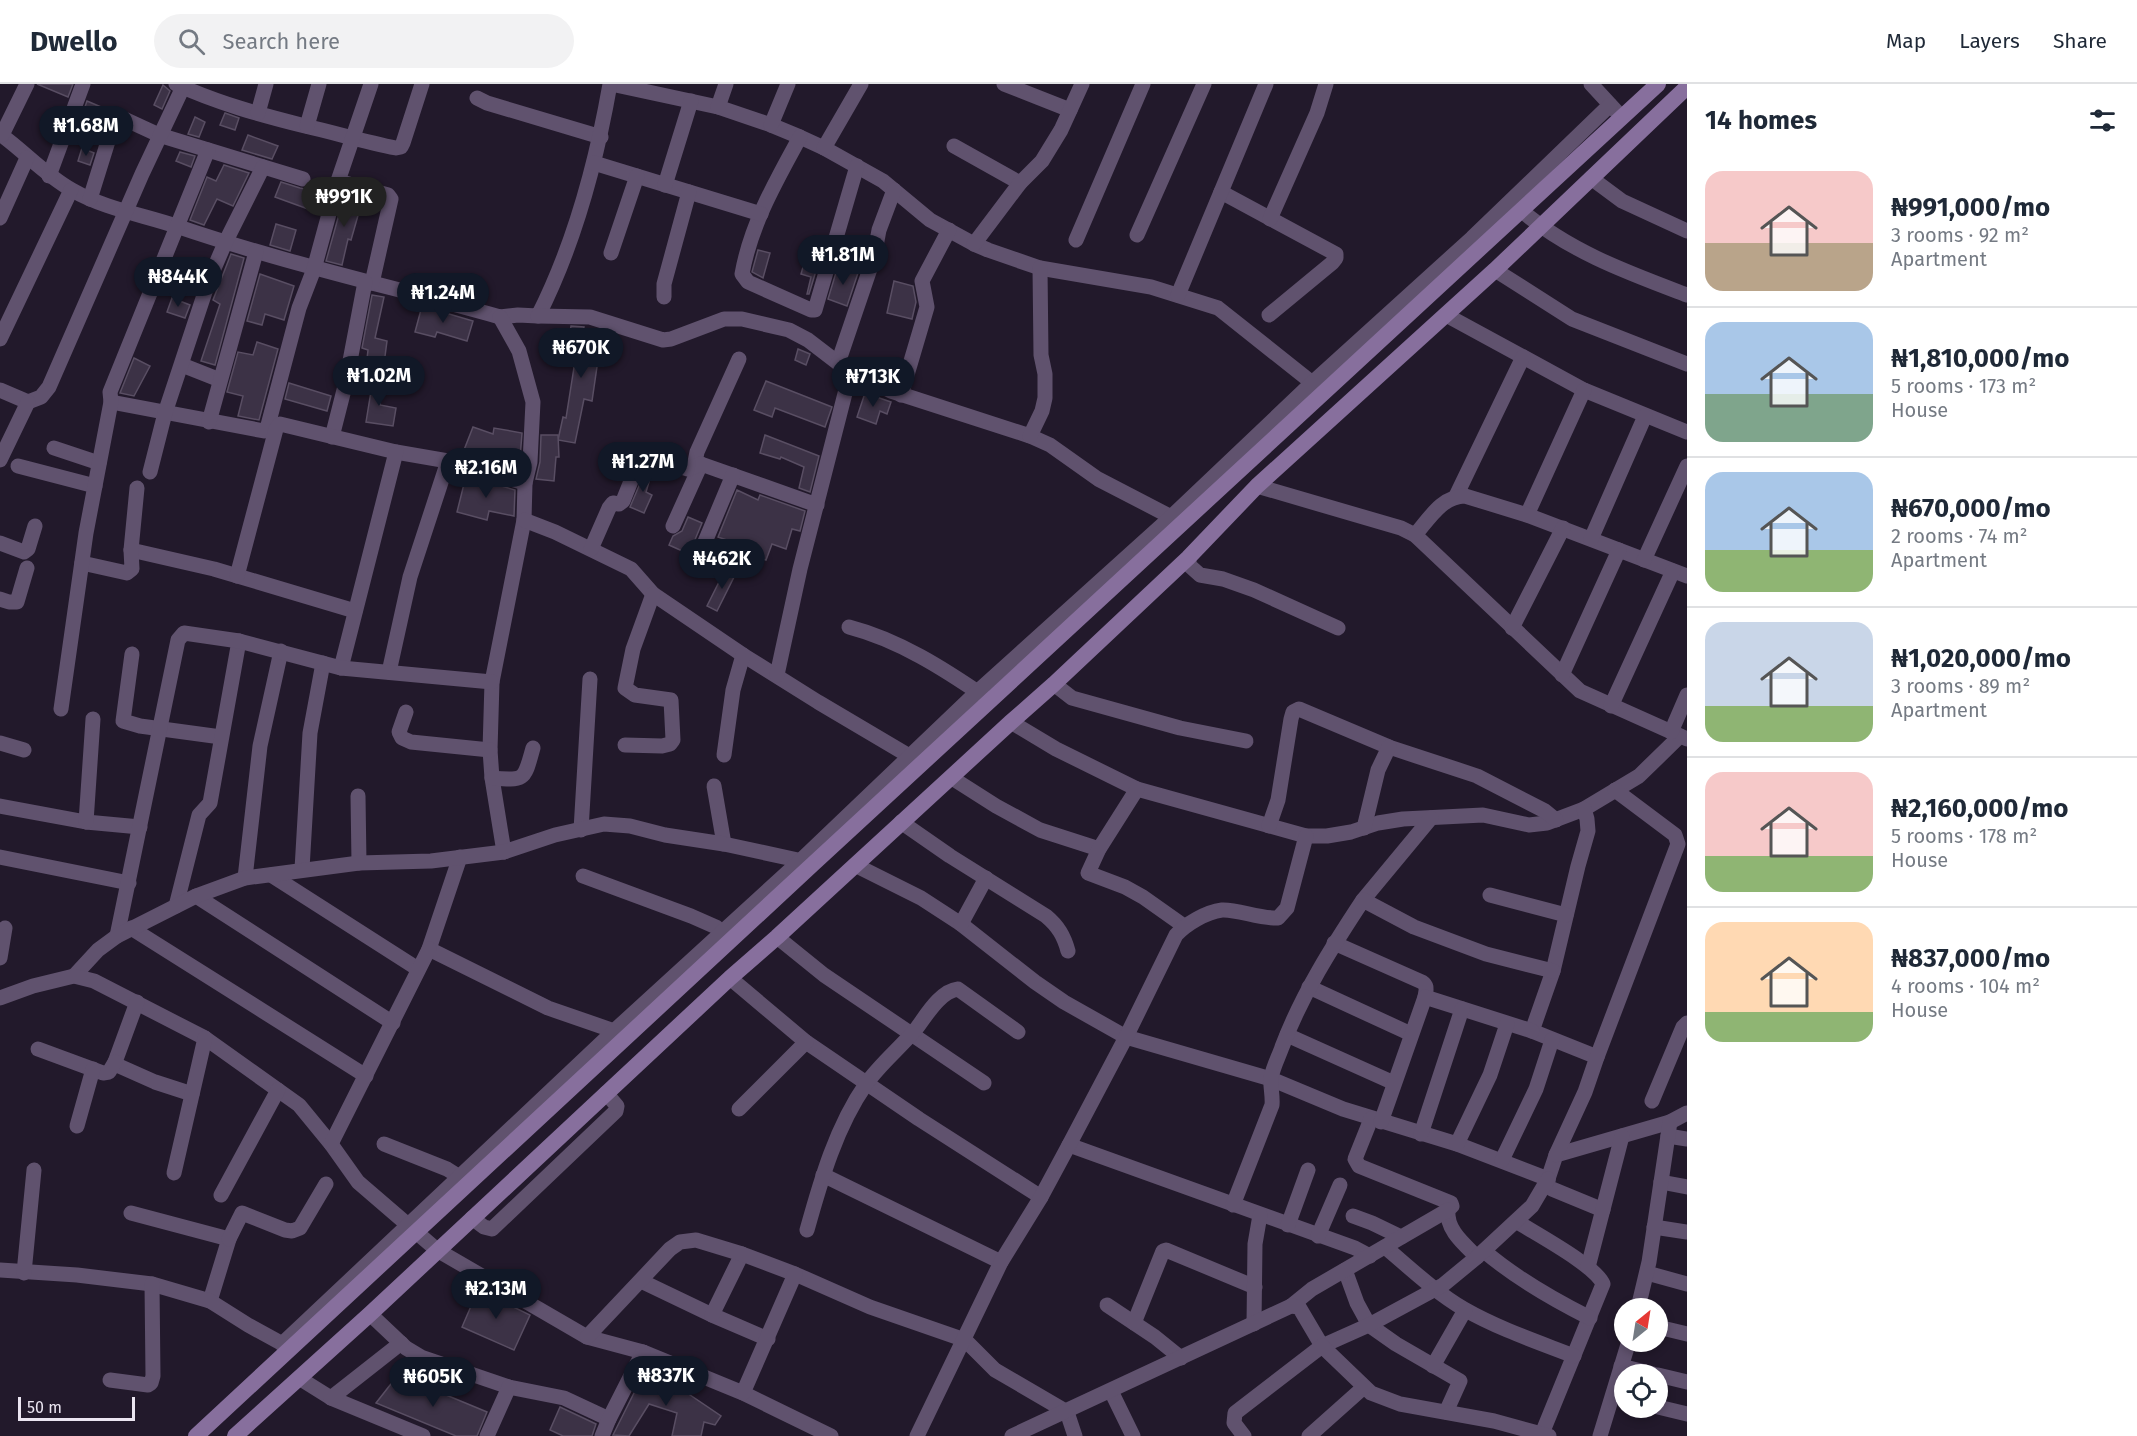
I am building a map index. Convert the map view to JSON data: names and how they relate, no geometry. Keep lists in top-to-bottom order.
{
  "scale_bar": "50 m",
  "north": "top right",
  "page": {
    "header": "Dwello",
    "search": "Search here",
    "nav": ["Map", "Layers", "Share"],
    "heading": "14 homes",
    "price": [
      "₦1.68M",
      "₦991K",
      "₦1.81M",
      "₦844K",
      "₦1.24M",
      "₦670K",
      "₦1.02M",
      "₦713K",
      "₦1.27M",
      "₦2.16M",
      "₦462K",
      "₦2.13M",
      "₦837K",
      "₦605K"
    ],
    "list": [
      {
        "name": "₦991,000/mo",
        "note": "3 rooms · 92 m² · Apartment"
      },
      {
        "name": "₦1,810,000/mo",
        "note": "5 rooms · 173 m² · House"
      },
      {
        "name": "₦670,000/mo",
        "note": "2 rooms · 74 m² · Apartment"
      },
      {
        "name": "₦1,020,000/mo",
        "note": "3 rooms · 89 m² · Apartment"
      },
      {
        "name": "₦2,160,000/mo",
        "note": "5 rooms · 178 m² · House"
      },
      {
        "name": "₦837,000/mo",
        "note": "4 rooms · 104 m² · House"
      }
    ],
    "scale": "50 m"
  }
}
